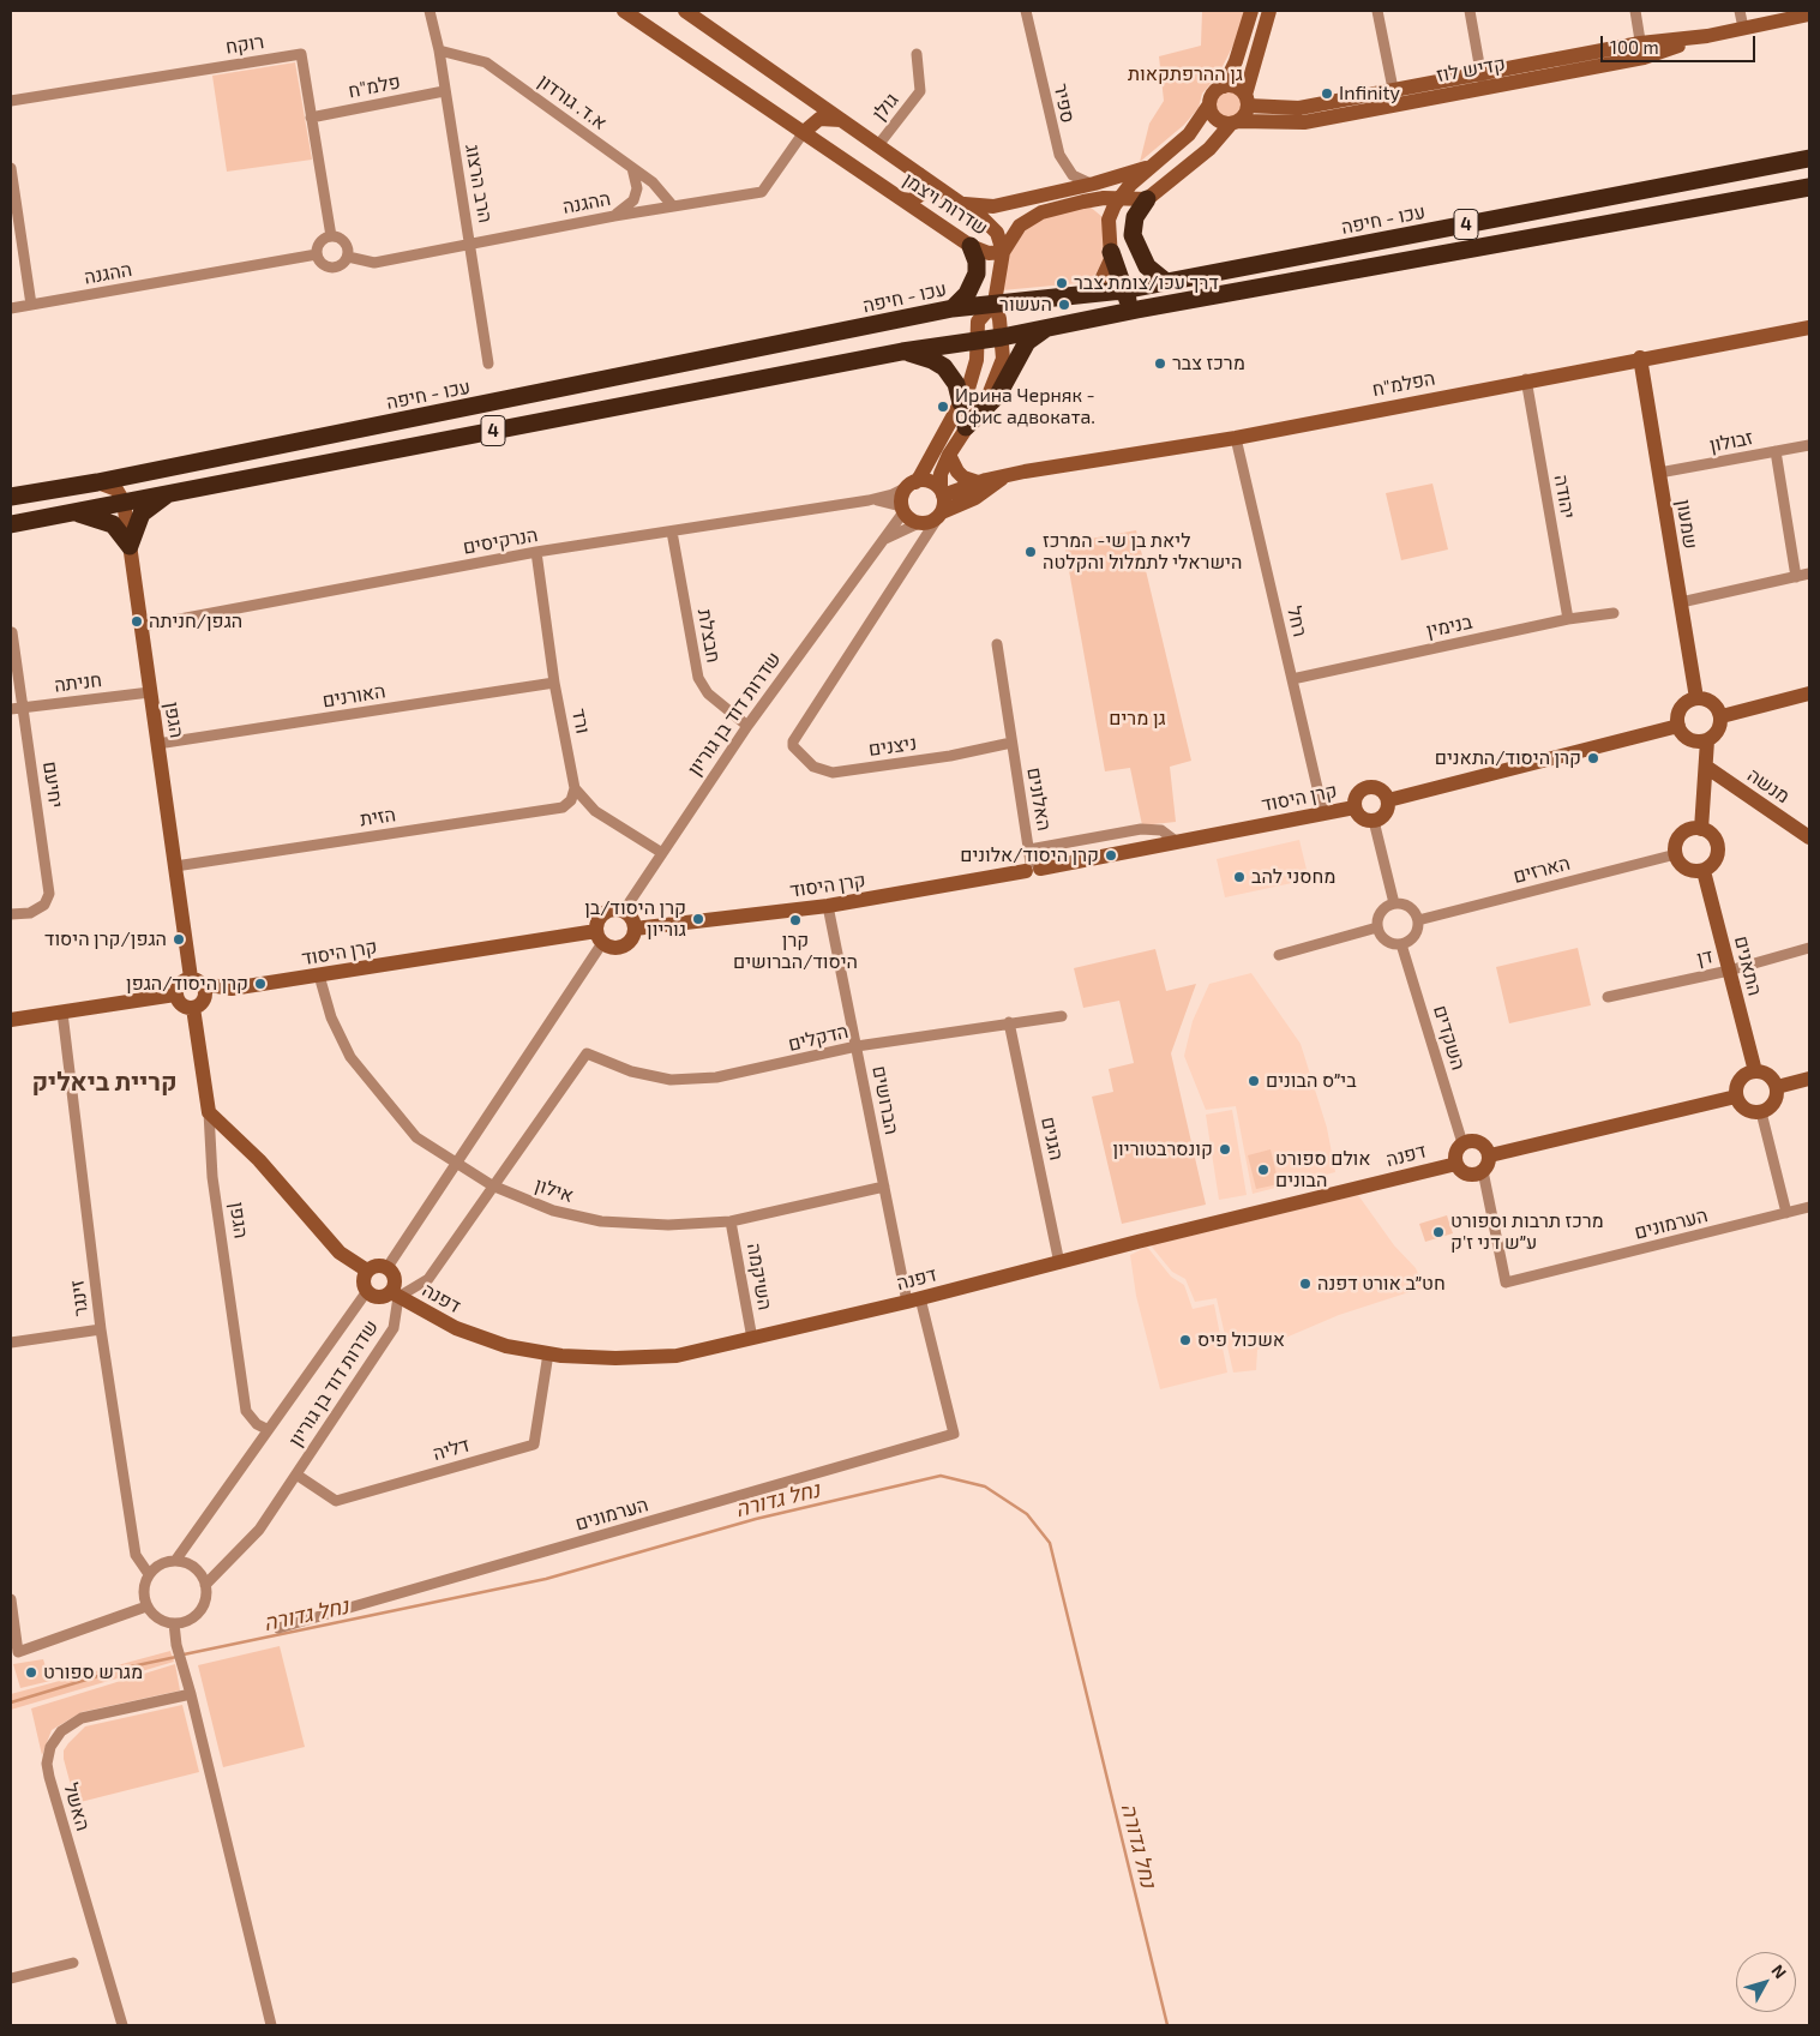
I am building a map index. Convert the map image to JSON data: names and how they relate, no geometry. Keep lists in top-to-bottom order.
{
  "streets": {
    "highway": ["עכו - חיפה", "4"],
    "street": [
      "רוקח",
      "קדיש לוז",
      "פלמ\"ח",
      "א.ד. גורדון",
      "ספיר",
      "גולן",
      "הרב הרצוג",
      "ההגנה",
      "שדרות ויצמן",
      "הפלמ\"ח",
      "זבולון",
      "יהודה",
      "שמעון",
      "הנרקיסים",
      "רחל",
      "בנימין",
      "חבצלת",
      "חניתה",
      "האורנים",
      "שדרות דוד בן גוריון",
      "הגפן",
      "ורד",
      "ניצנים",
      "יחיעם",
      "מנשה",
      "קרן היסוד",
      "האלונים",
      "הזית",
      "הארזים",
      "דן",
      "התאנים",
      "הדקלים",
      "השקדים",
      "הברושים",
      "הגנים",
      "דפנה",
      "אילון",
      "הערמונים",
      "השיקמה",
      "זינגר",
      "דליה",
      "האשל"
    ]
  },
  "crossings": [
    ["רוקח", "פלמ\"ח"],
    ["רוקח", "ההגנה"],
    ["פלמ\"ח", "הרב הרצוג"],
    ["א.ד. גורדון", "הרב הרצוג"],
    ["א.ד. גורדון", "ההגנה"],
    ["גולן", "שדרות ויצמן"],
    ["הרב הרצוג", "ההגנה"],
    ["ההגנה", "שדרות ויצמן"],
    ["4", "הגפן"],
    ["הפלמ\"ח", "יהודה"],
    ["הפלמ\"ח", "שמעון"],
    ["הפלמ\"ח", "הנרקיסים"],
    ["הפלמ\"ח", "רחל"],
    ["הפלמ\"ח", "שדרות דוד בן גוריון"],
    ["הפלמ\"ח", "ניצנים"],
    ["זבולון", "שמעון"],
    ["יהודה", "בנימין"],
    ["הנרקיסים", "חבצלת"],
    ["הנרקיסים", "שדרות דוד בן גוריון"],
    ["הנרקיסים", "הגפן"],
    ["הנרקיסים", "ורד"],
    ["הנרקיסים", "ניצנים"],
    ["רחל", "בנימין"],
    ["רחל", "קרן היסוד"],
    ["חבצלת", "שדרות דוד בן גוריון"],
    ["חניתה", "הגפן"],
    ["חניתה", "יחיעם"],
    ["האורנים", "הגפן"],
    ["האורנים", "ורד"],
    ["שדרות דוד בן גוריון", "הגפן"],
    ["שדרות דוד בן גוריון", "ורד"],
    ["שדרות דוד בן גוריון", "ניצנים"],
    ["שדרות דוד בן גוריון", "קרן היסוד"],
    ["שדרות דוד בן גוריון", "דפנה"],
    ["שדרות דוד בן גוריון", "זינגר"],
    ["שדרות דוד בן גוריון", "דליה"],
    ["הגפן", "קרן היסוד"],
    ["הגפן", "הזית"],
    ["ורד", "הזית"],
    ["ניצנים", "האלונים"],
    ["קרן היסוד", "האלונים"],
    ["קרן היסוד", "הברושים"],
    ["קרן היסוד", "אילון"],
    ["הארזים", "התאנים"],
    ["הארזים", "השקדים"],
    ["דן", "התאנים"],
    ["הדקלים", "הברושים"],
    ["הדקלים", "הגנים"],
    ["הדקלים", "אילון"],
    ["השקדים", "דפנה"],
    ["השקדים", "הערמונים"],
    ["הברושים", "דפנה"],
    ["הברושים", "אילון"],
    ["הברושים", "הערמונים"],
    ["הגנים", "דפנה"],
    ["דפנה", "הערמונים"],
    ["דפנה", "השיקמה"],
    ["דפנה", "דליה"],
    ["אילון", "השיקמה"]
  ],
  "districts": ["קריית ביאליק"],
  "water": ["נחל גדורה"],
  "parks": ["גן ההרפתקאות", "גן מרים"],
  "places": [
    "Infinity",
    "דרך עכו/צומת צבר",
    "העשור",
    "מרכז צבר",
    "Ирина Черняк - Офис адвоката.",
    "ליאת בן שי- המרכז הישראלי לתמלול והקלטה",
    "הגפן/חניתה",
    "קרן היסוד/התאנים",
    "קרן היסוד/אלונים",
    "מחסני להב",
    "קרן היסוד/בן גוריון",
    "קרן היסוד/הברושים",
    "הגפן/קרן היסוד",
    "קרן היסוד/הגפן",
    "בי״ס הבונים",
    "קונסרבטוריון",
    "אולם ספורט הבונים",
    "מרכז תרבות וספורט ע״ש דני ז'ק",
    "חט״ב אורט דפנה",
    "אשכול פיס",
    "מגרש ספורט"
  ],
  "scale_bar": "100 m",
  "north": "top right"
}
